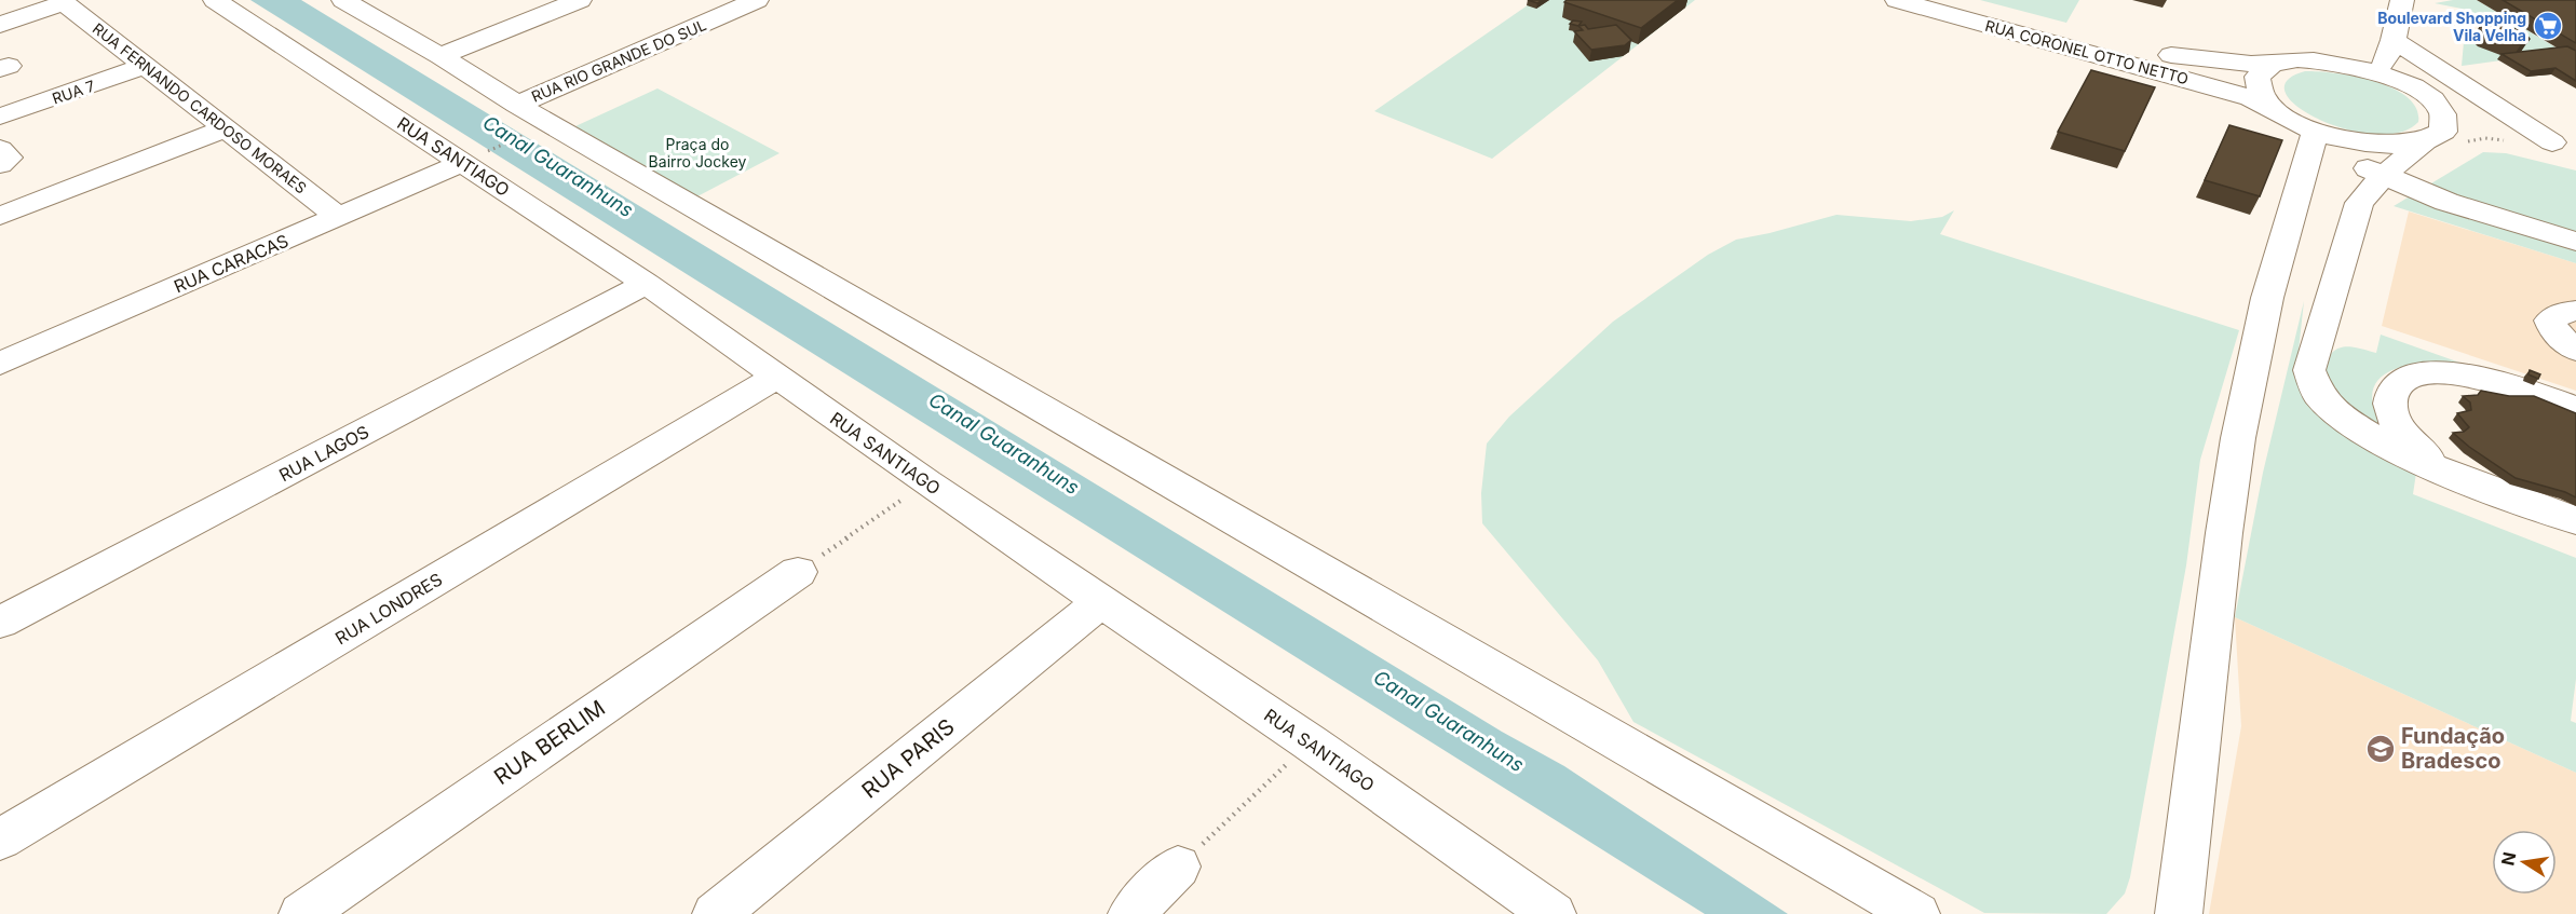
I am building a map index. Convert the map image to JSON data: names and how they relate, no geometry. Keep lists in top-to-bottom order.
{
  "streets": {
    "street": [
      "RUA CORONEL OTTO NETTO",
      "RUA RIO GRANDE DO SUL",
      "RUA 7",
      "RUA FERNANDO CARDOSO MORAES",
      "RUA SANTIAGO",
      "RUA CARACAS",
      "RUA LAGOS",
      "RUA LONDRES",
      "RUA BERLIM",
      "RUA PARIS"
    ]
  },
  "crossings": [
    ["RUA 7", "RUA FERNANDO CARDOSO MORAES"],
    ["RUA FERNANDO CARDOSO MORAES", "RUA CARACAS"],
    ["RUA SANTIAGO", "RUA CARACAS"],
    ["RUA SANTIAGO", "RUA LAGOS"],
    ["RUA SANTIAGO", "RUA LONDRES"],
    ["RUA SANTIAGO", "RUA PARIS"]
  ],
  "water": ["Canal Guaranhuns"],
  "parks": ["Praça do Bairro Jockey"],
  "places": {
    "supermarket": ["Boulevard Shopping Vila Velha"],
    "school or university": ["Fundação Bradesco"]
  },
  "north": "left"
}
